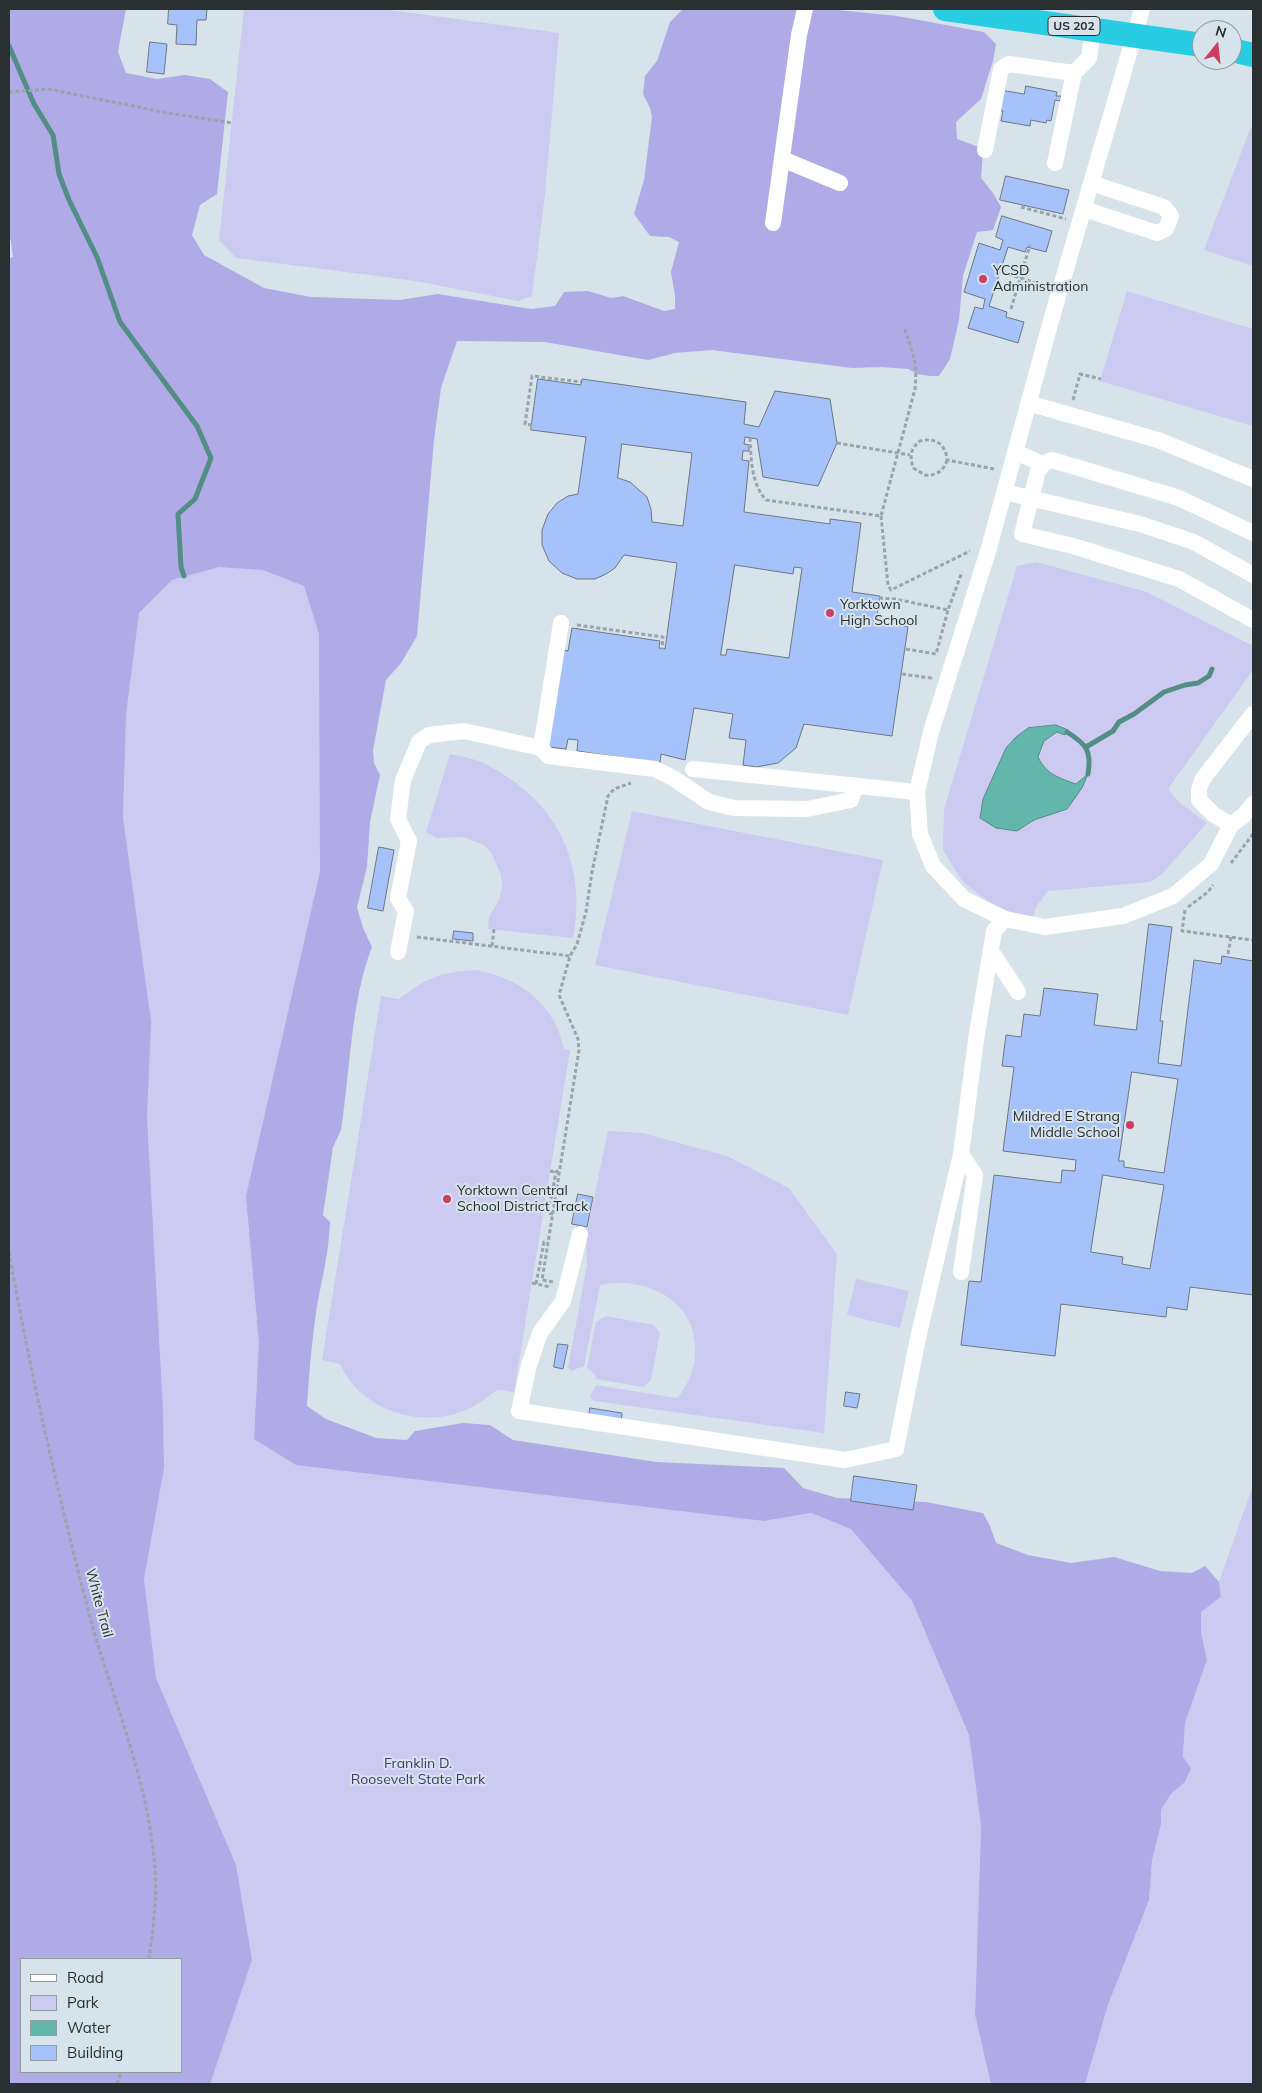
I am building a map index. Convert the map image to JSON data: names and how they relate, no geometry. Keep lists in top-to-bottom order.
{
  "streets": {
    "highway": ["US 202"],
    "path": ["White Trail"]
  },
  "parks": ["Franklin D. Roosevelt State Park"],
  "places": [
    "YCSD Administration",
    "Yorktown High School",
    "Mildred E Strang Middle School",
    "Yorktown Central School District Track"
  ],
  "legend": [
    "Road",
    "Park",
    "Water",
    "Building"
  ],
  "north": "top"
}
